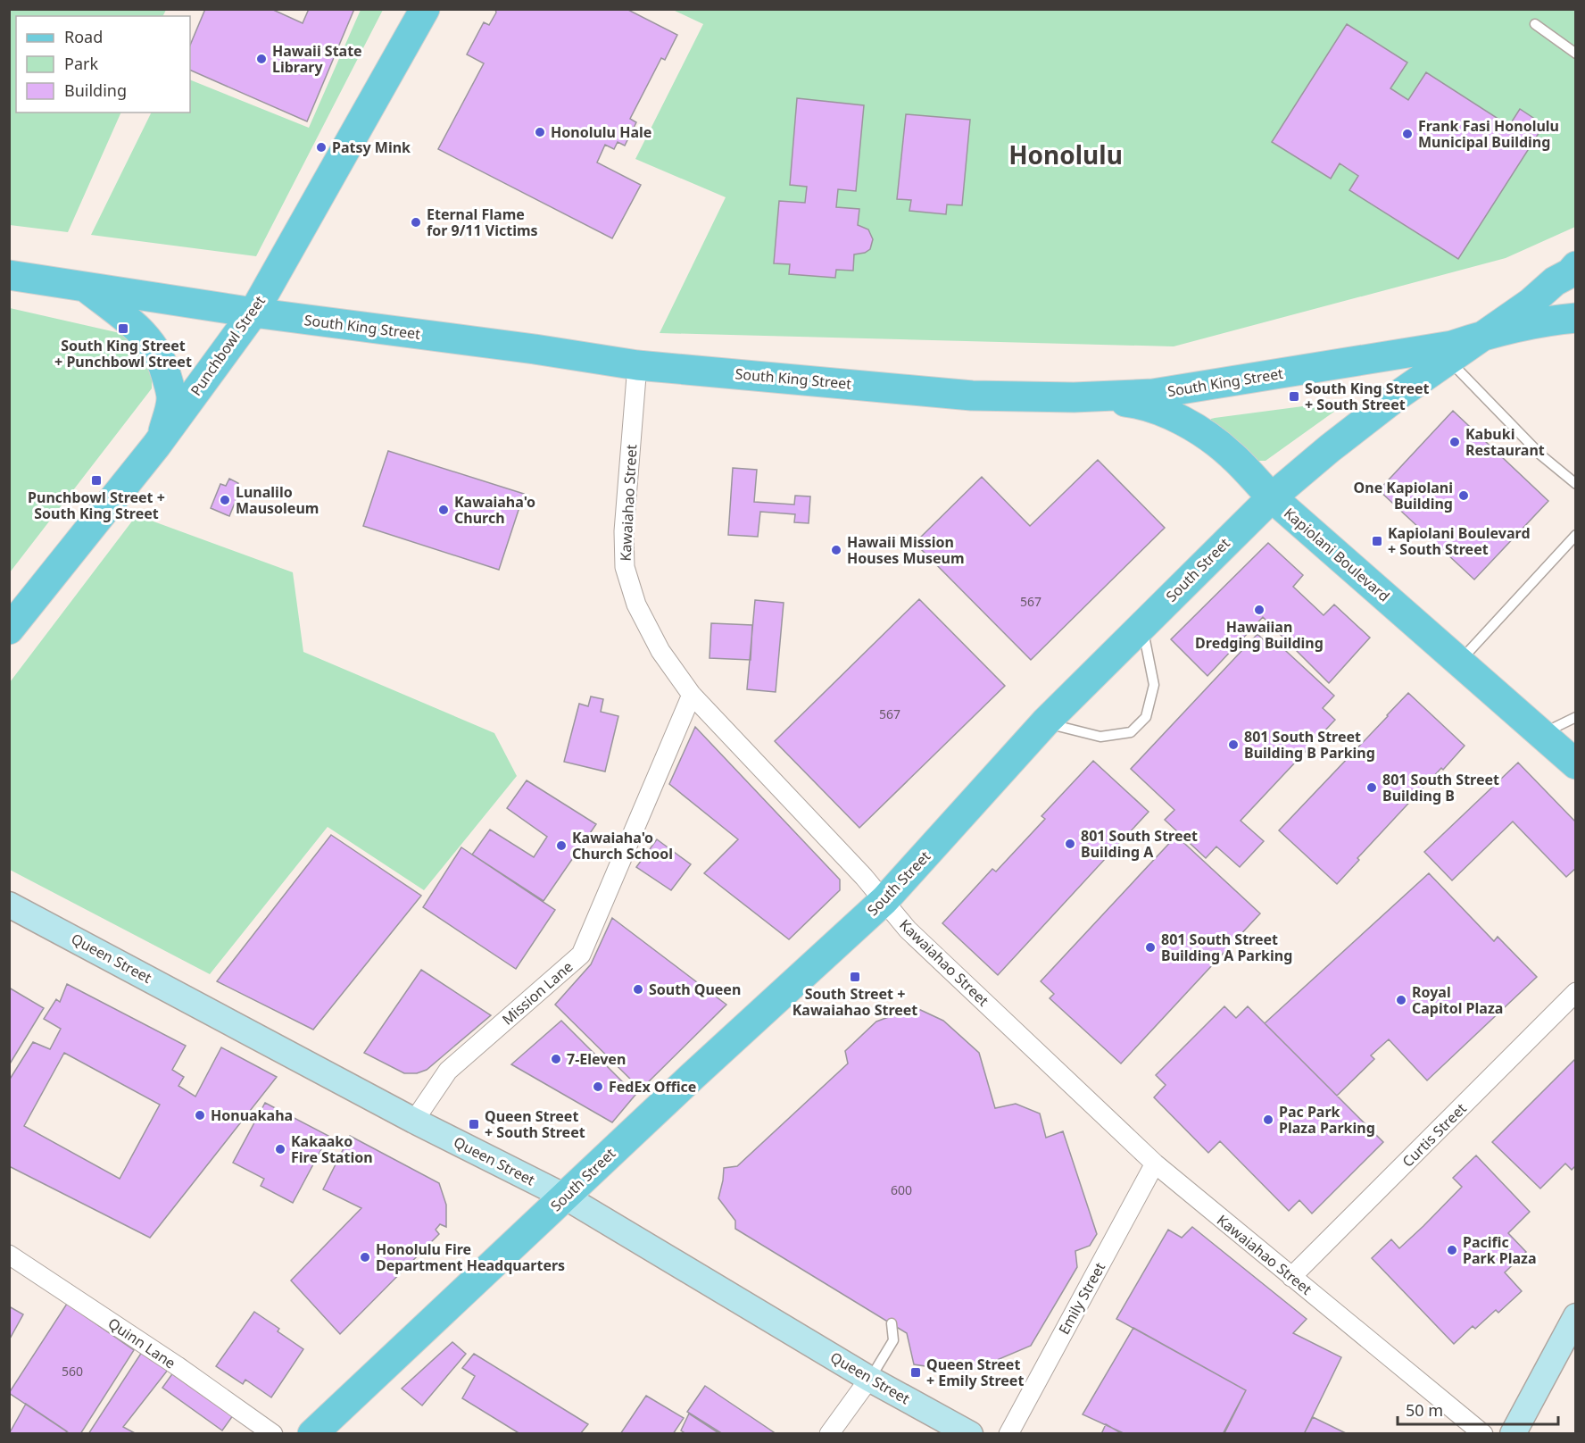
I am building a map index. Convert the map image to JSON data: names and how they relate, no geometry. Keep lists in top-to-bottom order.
{
  "streets": {
    "main road": [
      "South King Street",
      "Punchbowl Street",
      "Kapiolani Boulevard",
      "South Street",
      "Queen Street"
    ],
    "street": [
      "Kawaiahao Street",
      "Mission Lane",
      "Curtis Street",
      "Emily Street",
      "Quinn Lane"
    ]
  },
  "crossings": [
    ["South King Street", "Punchbowl Street"],
    ["South King Street", "Kawaiahao Street"],
    ["South King Street", "Kapiolani Boulevard"],
    ["South King Street", "South Street"],
    ["Kawaiahao Street", "South Street"],
    ["Kawaiahao Street", "Mission Lane"],
    ["Kawaiahao Street", "Curtis Street"],
    ["Kawaiahao Street", "Emily Street"],
    ["Kapiolani Boulevard", "South Street"],
    ["South Street", "Queen Street"],
    ["Queen Street", "Mission Lane"]
  ],
  "districts": ["Honolulu"],
  "places": {
    "other": [
      "Hawaii State Library",
      "Honolulu Hale",
      "Frank Fasi Honolulu Municipal Building",
      "Patsy Mink",
      "Eternal Flame for 9/11 Victims",
      "Kabuki Restaurant",
      "One Kapiolani Building",
      "Lunalilo Mausoleum",
      "Kawaiaha'o Church",
      "Hawaii Mission Houses Museum",
      "Hawaiian Dredging Building",
      "801 South Street Building B Parking",
      "801 South Street Building B",
      "801 South Street Building A",
      "Kawaiaha'o Church School",
      "801 South Street Building A Parking",
      "South Queen",
      "Royal Capitol Plaza",
      "7-Eleven",
      "FedEx Office",
      "Honuakaha",
      "Pac Park Plaza Parking",
      "Kakaako Fire Station",
      "Pacific Park Plaza",
      "Honolulu Fire Department Headquarters"
    ],
    "transit": [
      "South King Street + Punchbowl Street",
      "South King Street + South Street",
      "Punchbowl Street + South King Street",
      "Kapiolani Boulevard + South Street",
      "South Street + Kawaiahao Street",
      "Queen Street + South Street",
      "Queen Street + Emily Street"
    ]
  },
  "house_numbers": [
    "567",
    "567",
    "600",
    "560"
  ],
  "legend": ["Road", "Park", "Building"],
  "scale_bar": "50 m"
}
